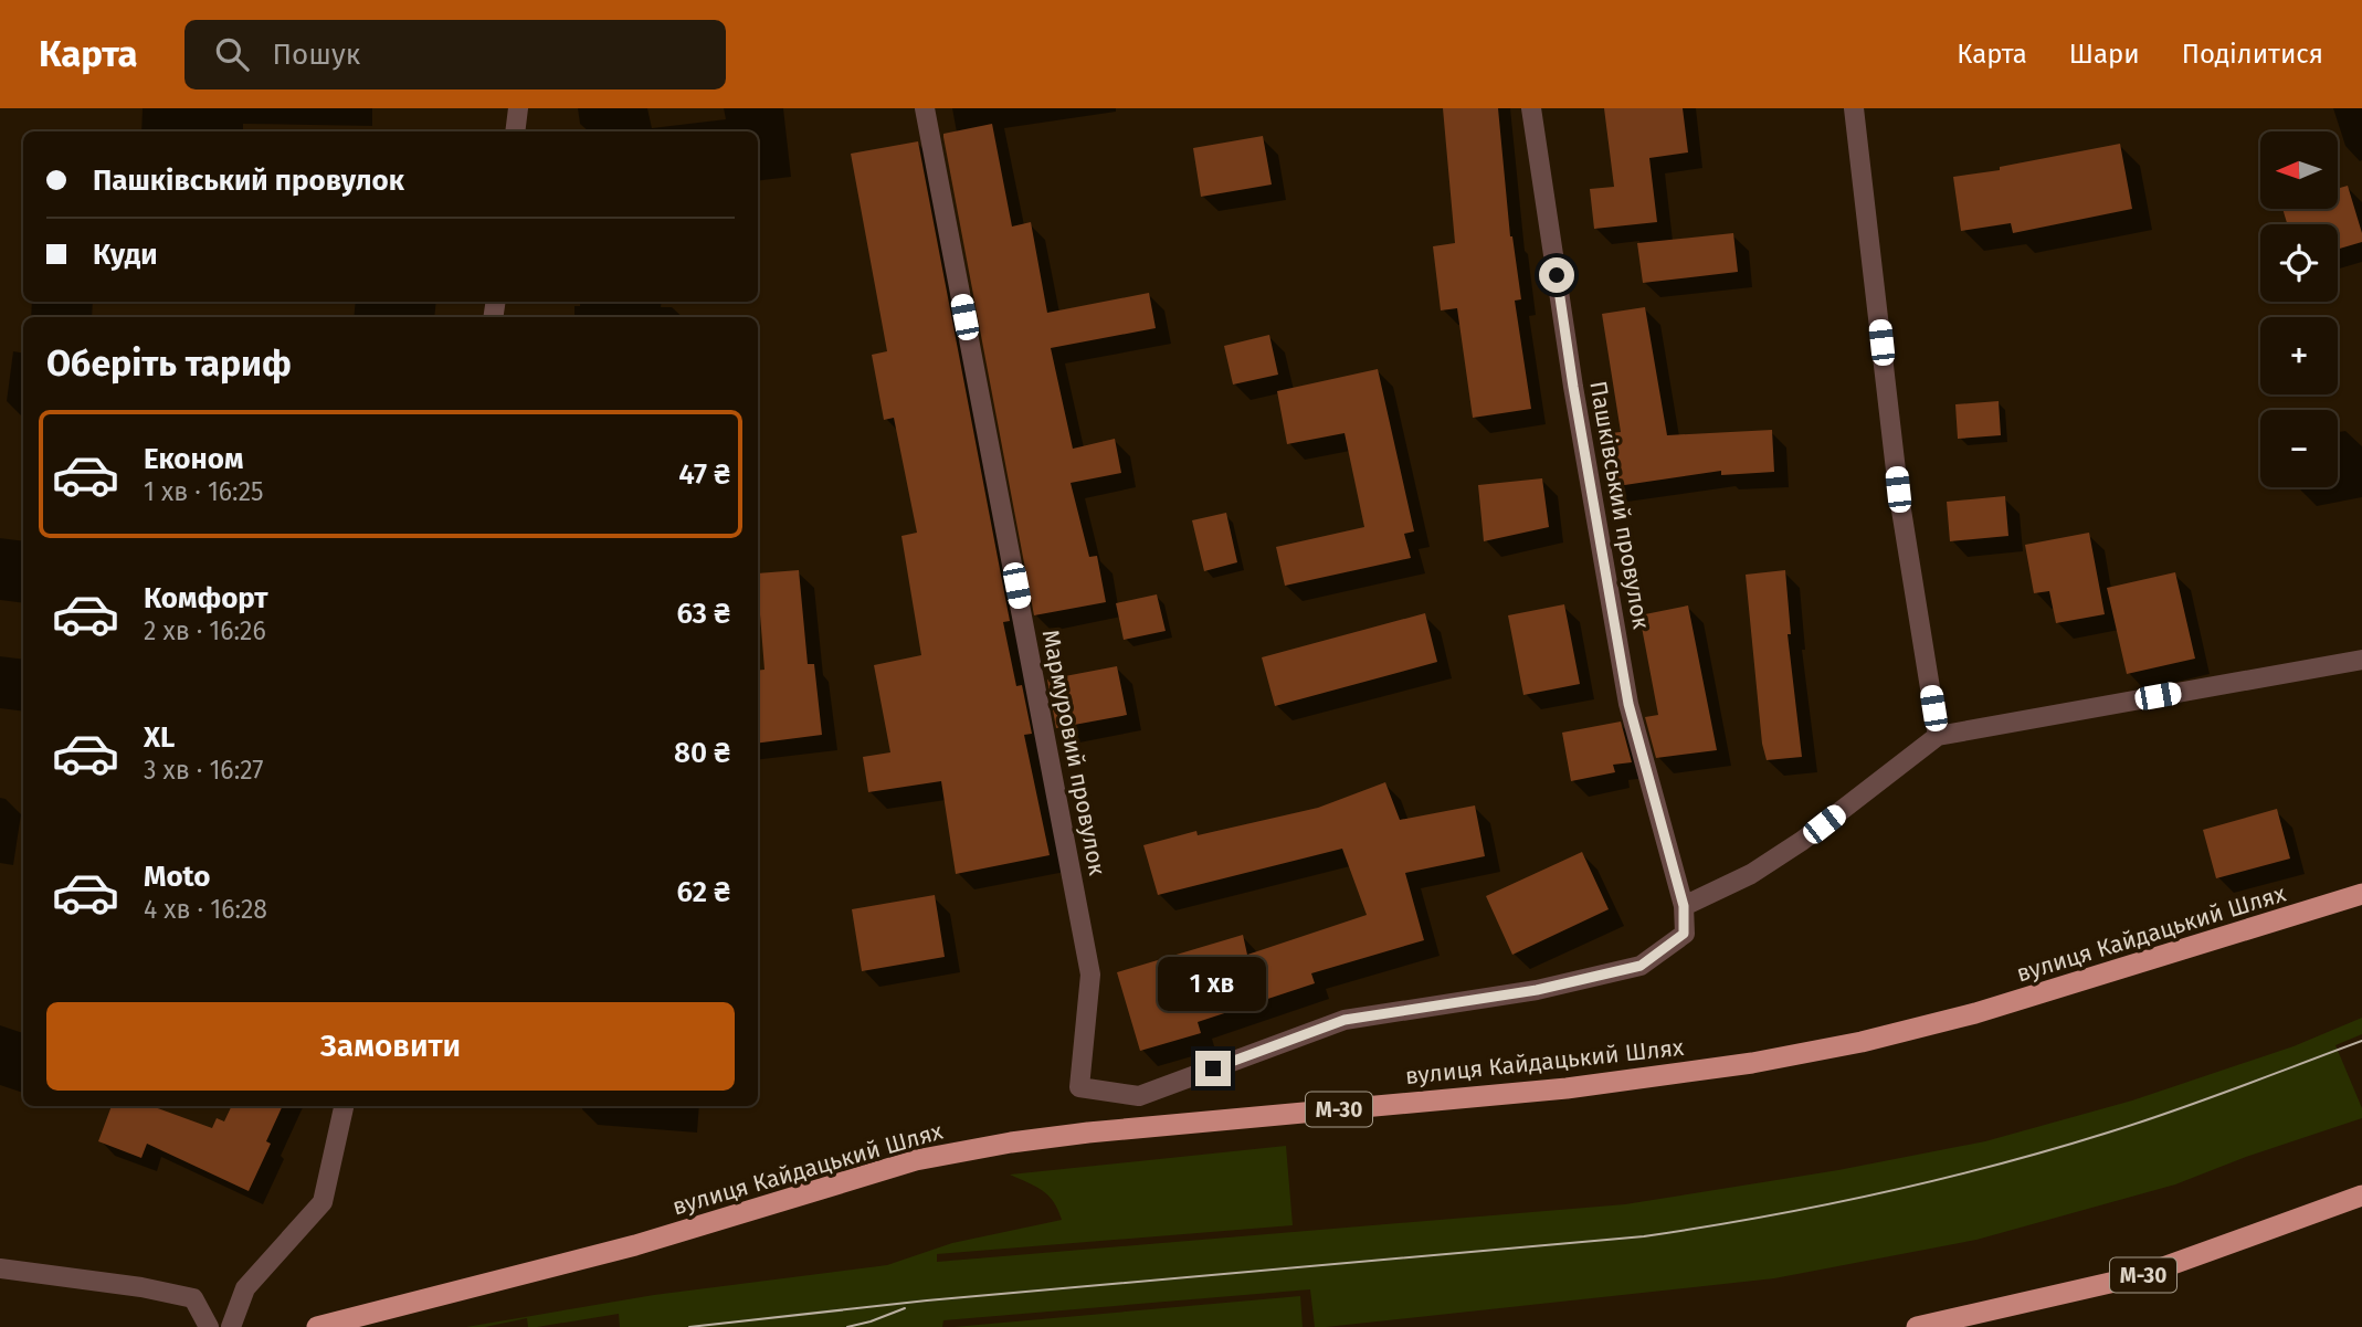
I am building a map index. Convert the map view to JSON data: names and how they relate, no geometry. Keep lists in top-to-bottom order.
{
  "streets": {
    "highway": ["вулиця Кайдацький Шлях", "М-30"],
    "street": ["Пашківський провулок", "Мармуровий провулок"]
  },
  "crossings": [
    ["Пашківський провулок", "Мармуровий провулок"]
  ],
  "north": "left",
  "page": {
    "header": "Карта",
    "search": "Пошук",
    "nav": ["Карта", "Шари", "Поділитися"],
    "map_buttons": ["+", "−"],
    "banner": ["Пашківський провулок", "Куди"],
    "heading": "Оберіть тариф",
    "list": [
      {
        "name": "Економ",
        "note": "1 хв · 16:25",
        "value": "47 ₴"
      },
      {
        "name": "Комфорт",
        "note": "2 хв · 16:26",
        "value": "63 ₴"
      },
      {
        "name": "XL",
        "note": "3 хв · 16:27",
        "value": "80 ₴"
      },
      {
        "name": "Moto",
        "note": "4 хв · 16:28",
        "value": "62 ₴"
      }
    ],
    "bubble": "1 хв",
    "buttons": "Замовити"
  }
}
